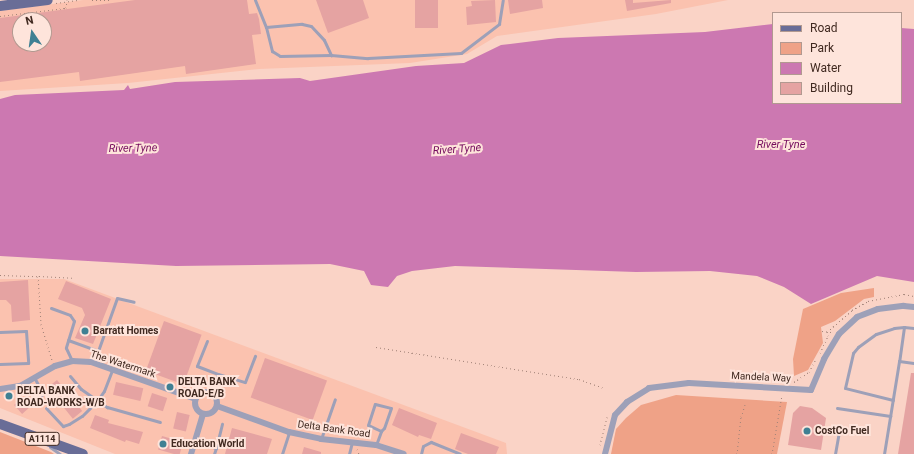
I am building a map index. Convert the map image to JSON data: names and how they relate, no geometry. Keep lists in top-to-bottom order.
{
  "streets": {
    "main road": ["A1114"],
    "street": ["The Watermark", "Mandela Way", "Delta Bank Road"]
  },
  "crossings": [
    ["The Watermark", "Delta Bank Road"]
  ],
  "water": ["River Tyne"],
  "places": [
    "Barratt Homes",
    "DELTA BANK ROAD-E/B",
    "DELTA BANK ROAD-WORKS-W/B",
    "CostCo Fuel",
    "Education World"
  ],
  "legend": [
    "Road",
    "Park",
    "Water",
    "Building"
  ],
  "north": "top"
}
